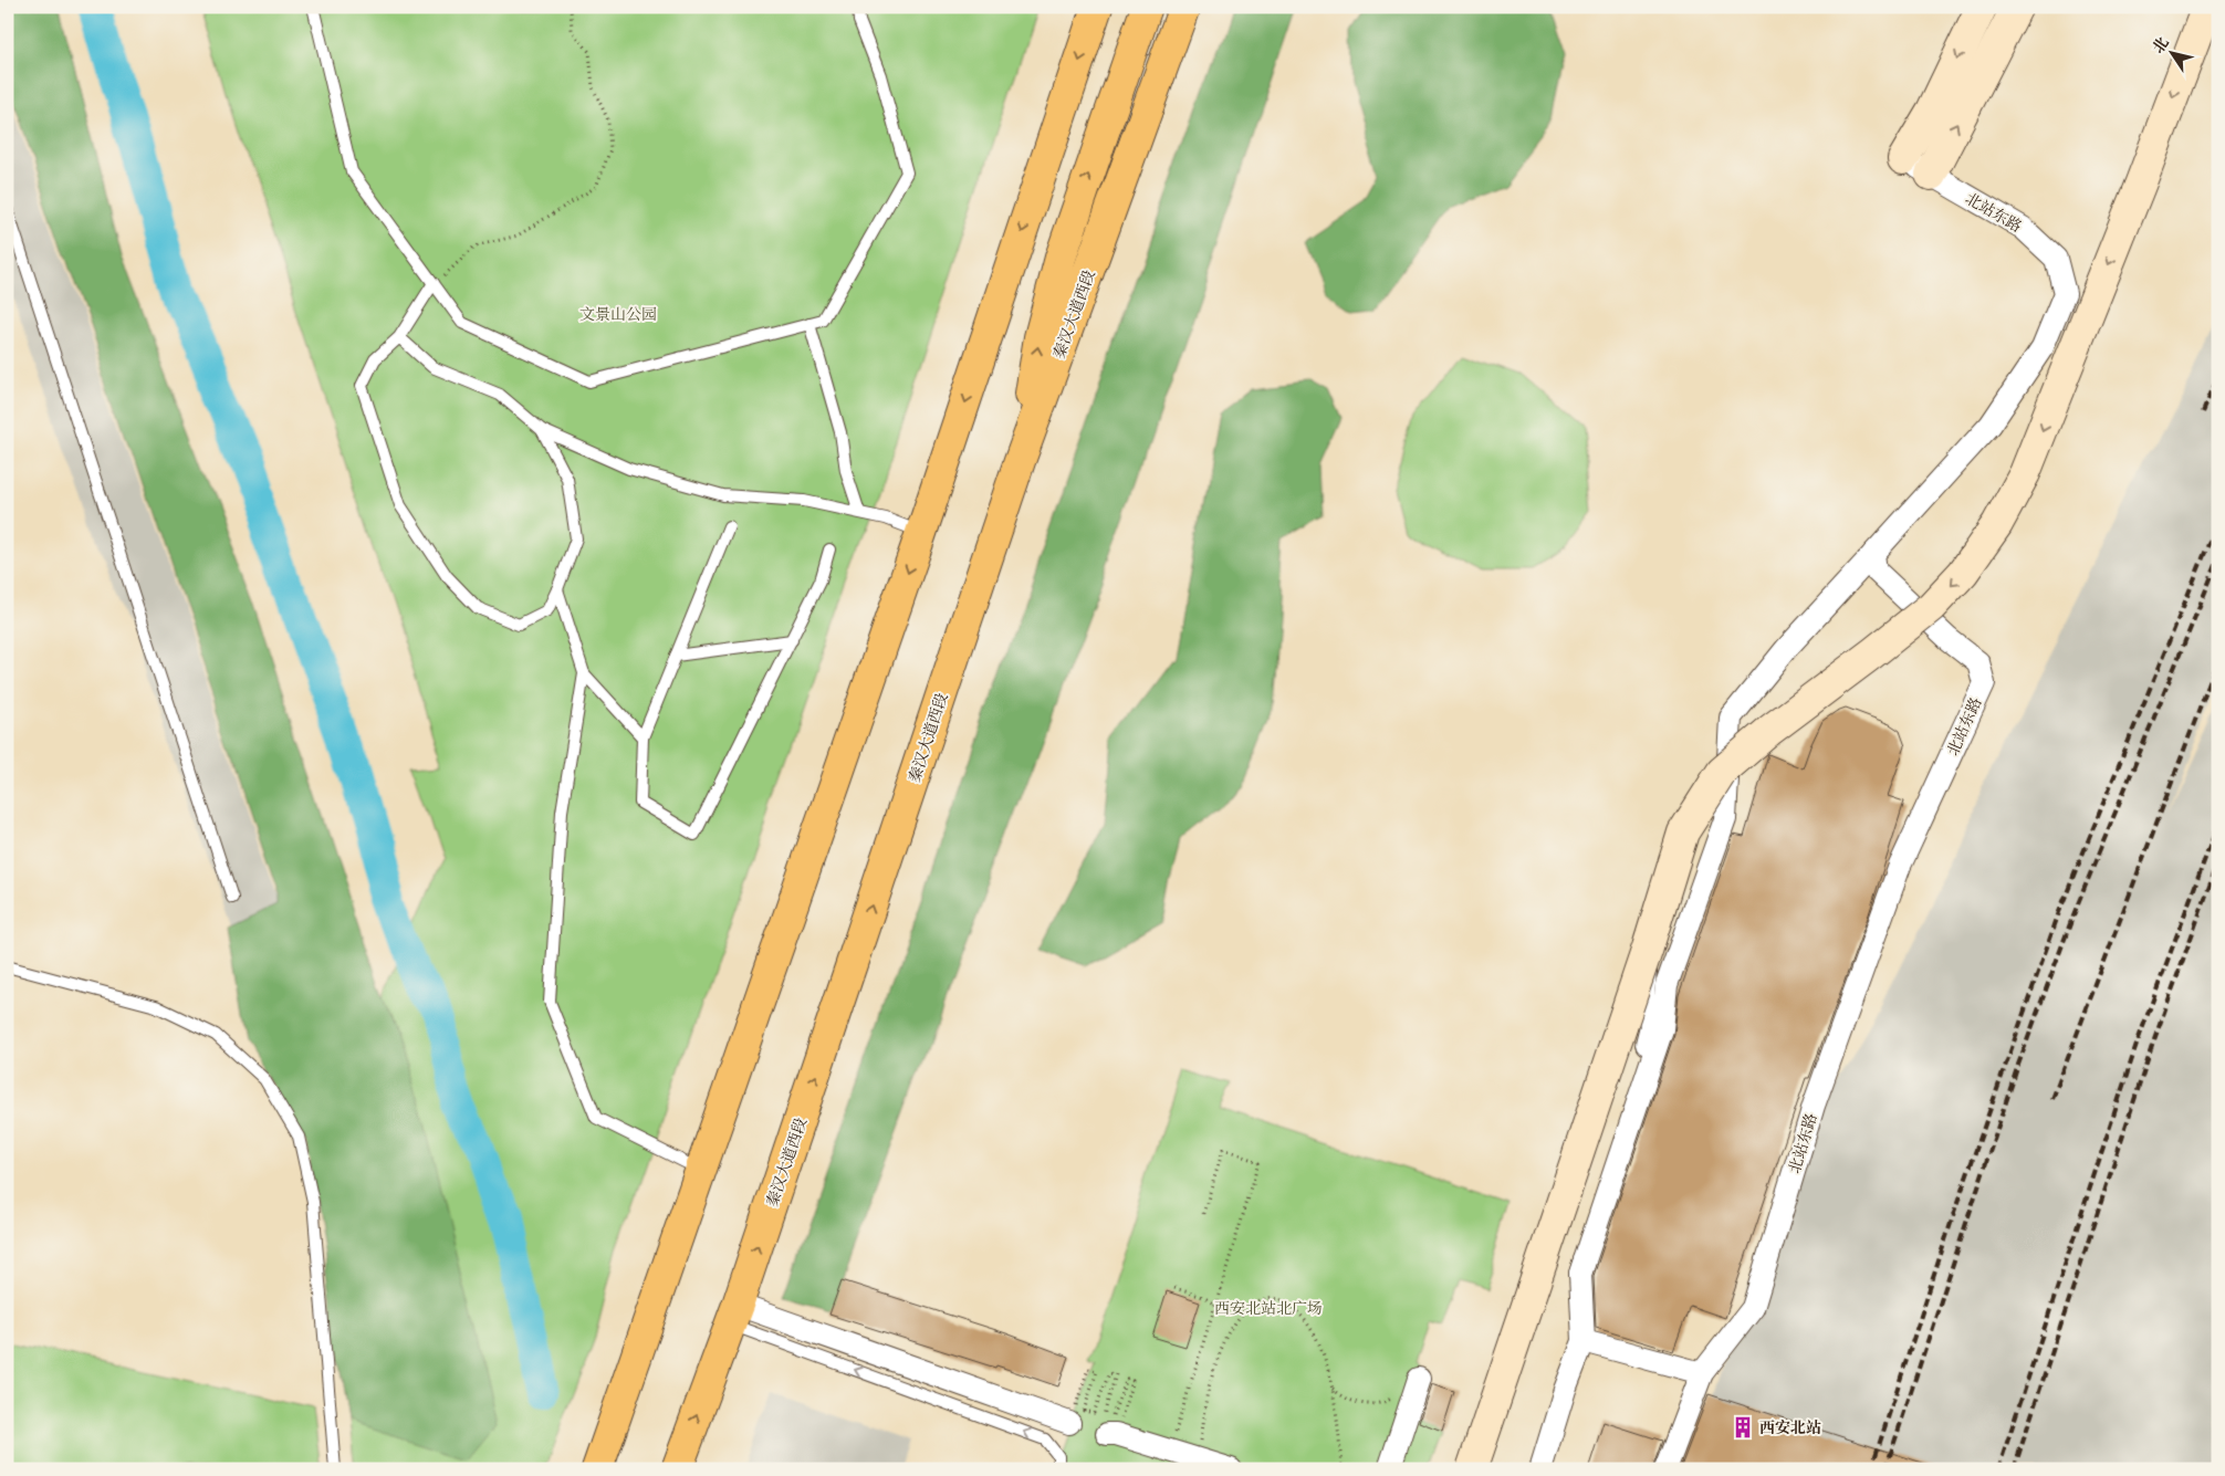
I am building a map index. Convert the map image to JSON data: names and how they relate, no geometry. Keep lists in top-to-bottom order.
{
  "streets": {
    "main road": ["秦汉大道西段"],
    "street": ["北站东路"]
  },
  "parks": ["文景山公园", "西安北站北广场"],
  "places": {
    "building": ["西安北站"]
  },
  "north": "top left"
}
